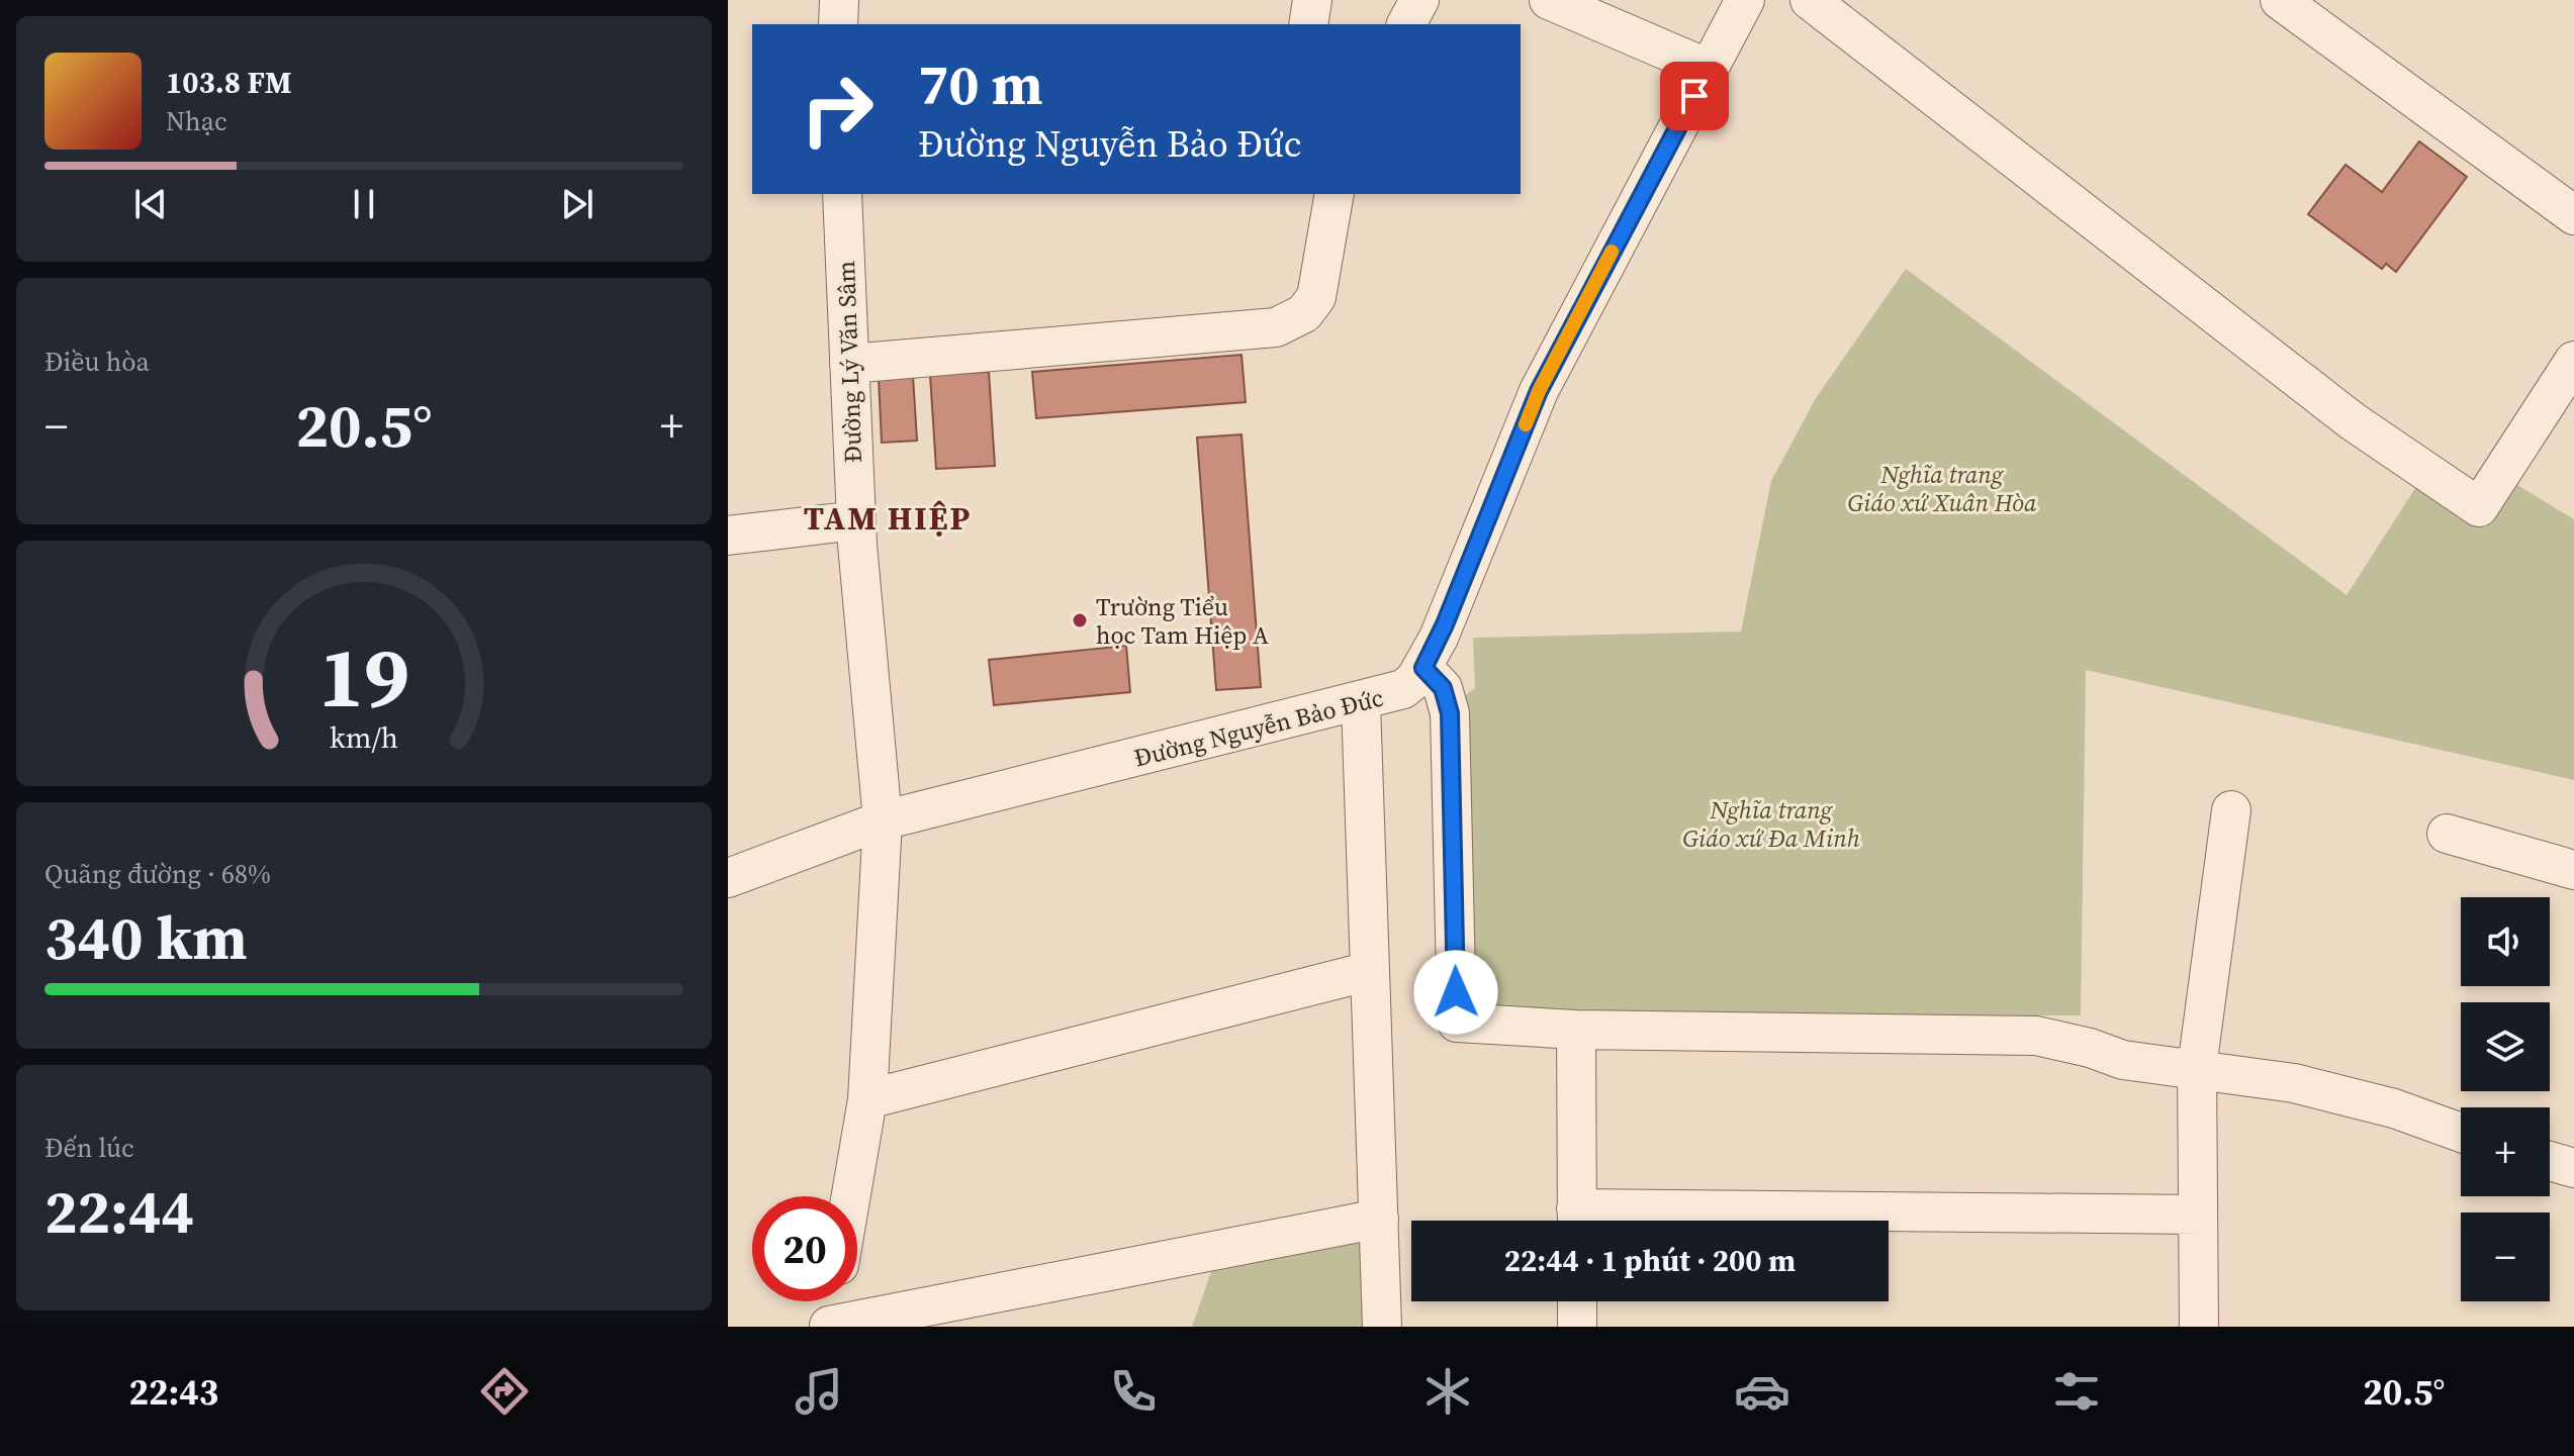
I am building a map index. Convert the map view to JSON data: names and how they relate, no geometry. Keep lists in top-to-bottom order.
{
  "streets": {
    "street": ["Đường Lý Văn Sâm", "Đường Nguyễn Bảo Đức"]
  },
  "crossings": [
    ["Đường Lý Văn Sâm", "Đường Nguyễn Bảo Đức"]
  ],
  "districts": ["TAM HIỆP"],
  "parks": ["Nghĩa trang Giáo xứ Xuân Hòa", "Nghĩa trang Giáo xứ Đa Minh"],
  "places": ["Trường Tiểu học Tam Hiệp A"],
  "page": {
    "turn": ["70 m", "Đường Nguyễn Bảo Đức"],
    "song": ["103.8 FM", "Nhạc"],
    "tile": [
      "Điều hòa",
      ["Quãng đường · 68%", "340 km"],
      ["Đến lúc", "22:44"]
    ],
    "heat": ["−", "20.5°", "+"],
    "map_buttons": ["+", "−"],
    "limit": "20",
    "trip": "22:44 · 1 phút · 200 m",
    "tabs": ["22:43", "20.5°"],
    "gauge": ["19", "km/h"]
  }
}
